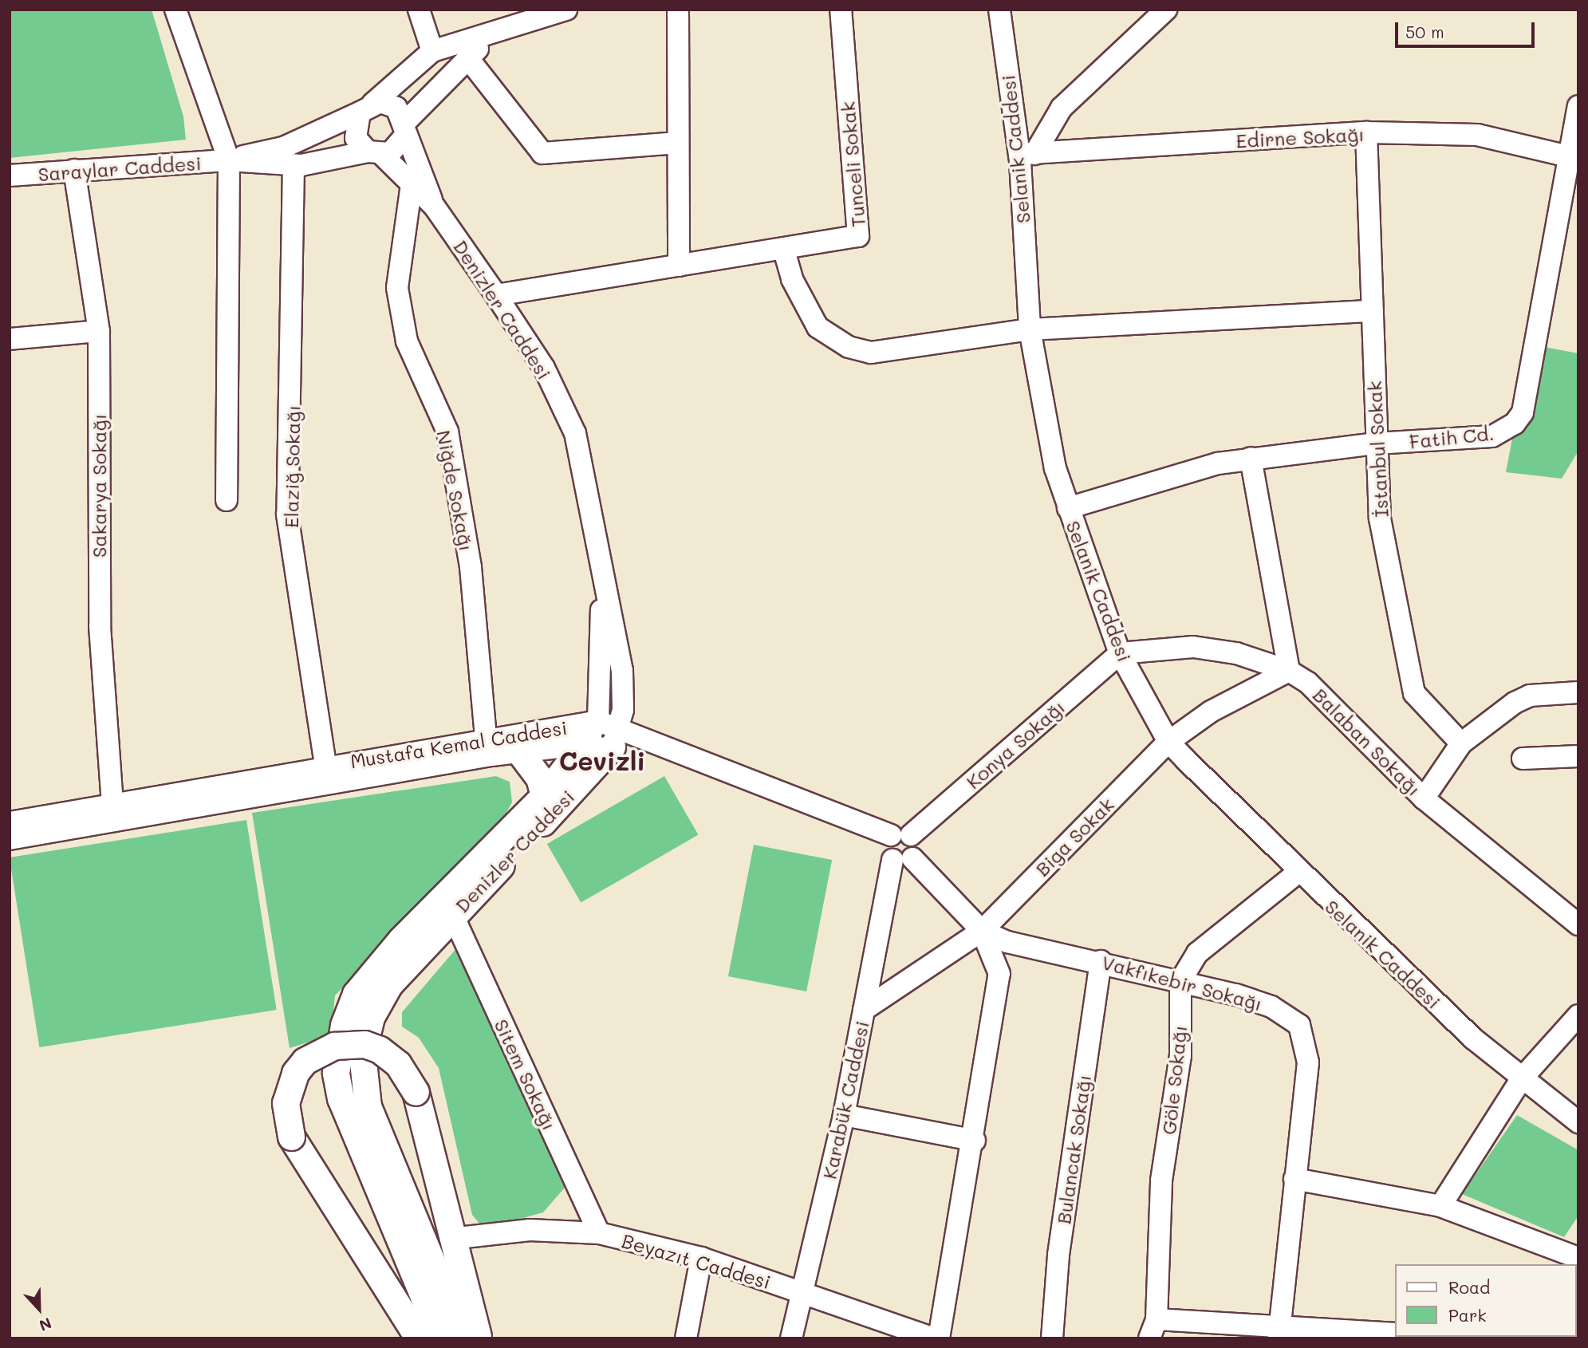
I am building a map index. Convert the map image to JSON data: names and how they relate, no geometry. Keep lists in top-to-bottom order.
{
  "streets": {
    "main road": ["Denizler Caddesi"],
    "street": [
      "Edirne Sokağı",
      "Selanik Caddesi",
      "Tunceli Sokak",
      "Saraylar Caddesi",
      "Fatih Cd.",
      "İstanbul Sokak",
      "Elaziğ Sokağı",
      "Sakarya Sokağı",
      "Niğde Sokağı",
      "Balaban Sokağı",
      "Mustafa Kemal Caddesi",
      "Konya Sokağı",
      "Biga Sokak",
      "Vakfıkebir Sokağı",
      "Sitem Sokağı",
      "Göle Sokağı",
      "Karabük Caddesi",
      "Bulancak Sokağı",
      "Beyazıt Caddesi"
    ]
  },
  "crossings": [
    ["Edirne Sokağı", "Selanik Caddesi"],
    ["Edirne Sokağı", "Fatih Cd."],
    ["Edirne Sokağı", "İstanbul Sokak"],
    ["Selanik Caddesi", "Fatih Cd."],
    ["Selanik Caddesi", "Balaban Sokağı"],
    ["Selanik Caddesi", "Konya Sokağı"],
    ["Selanik Caddesi", "Biga Sokak"],
    ["Tunceli Sokak", "Denizler Caddesi"],
    ["Saraylar Caddesi", "Denizler Caddesi"],
    ["Saraylar Caddesi", "Elaziğ Sokağı"],
    ["Saraylar Caddesi", "Sakarya Sokağı"],
    ["Denizler Caddesi", "Niğde Sokağı"],
    ["Denizler Caddesi", "Mustafa Kemal Caddesi"],
    ["Denizler Caddesi", "Sitem Sokağı"],
    ["Fatih Cd.", "İstanbul Sokak"],
    ["Elaziğ Sokağı", "Mustafa Kemal Caddesi"],
    ["Sakarya Sokağı", "Mustafa Kemal Caddesi"],
    ["Niğde Sokağı", "Mustafa Kemal Caddesi"],
    ["Balaban Sokağı", "Konya Sokağı"],
    ["Balaban Sokağı", "Biga Sokak"],
    ["Biga Sokak", "Vakfıkebir Sokağı"],
    ["Biga Sokak", "Karabük Caddesi"],
    ["Vakfıkebir Sokağı", "Göle Sokağı"],
    ["Vakfıkebir Sokağı", "Karabük Caddesi"],
    ["Vakfıkebir Sokağı", "Bulancak Sokağı"],
    ["Sitem Sokağı", "Beyazıt Caddesi"],
    ["Karabük Caddesi", "Beyazıt Caddesi"]
  ],
  "districts": ["Cevizli"],
  "legend": ["Road", "Park"],
  "scale_bar": "50 m",
  "north": "bottom"
}
